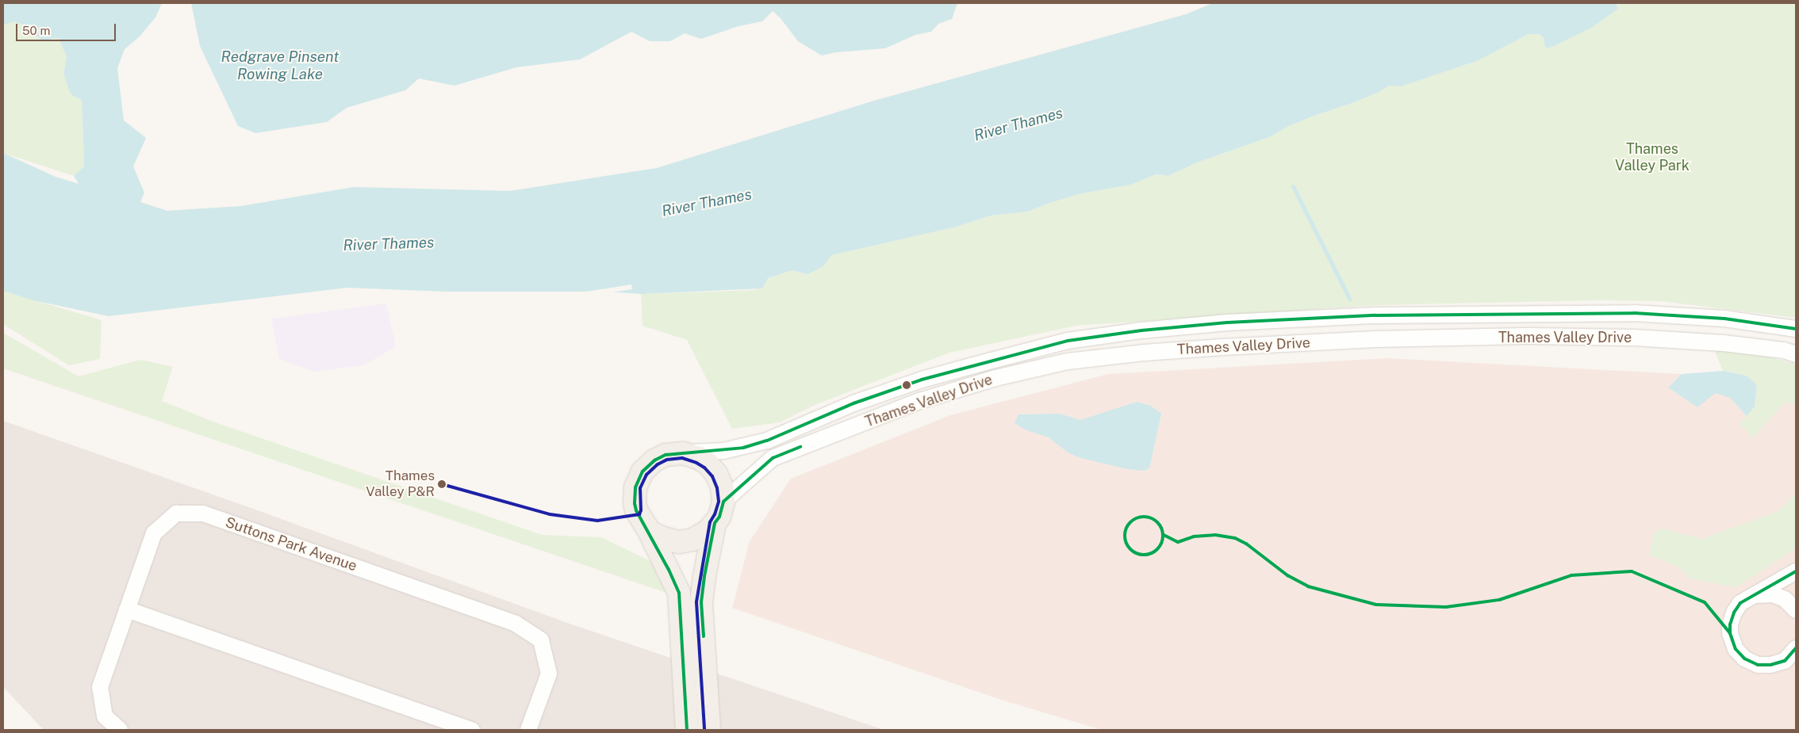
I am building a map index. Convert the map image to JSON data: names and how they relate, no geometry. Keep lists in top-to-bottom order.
{
  "streets": {
    "street": ["Thames Valley Drive", "Suttons Park Avenue"]
  },
  "water": ["Redgrave Pinsent Rowing Lake", "River Thames"],
  "parks": ["Thames Valley Park"],
  "places": ["Thames Valley P&R"],
  "scale_bar": "50 m"
}
